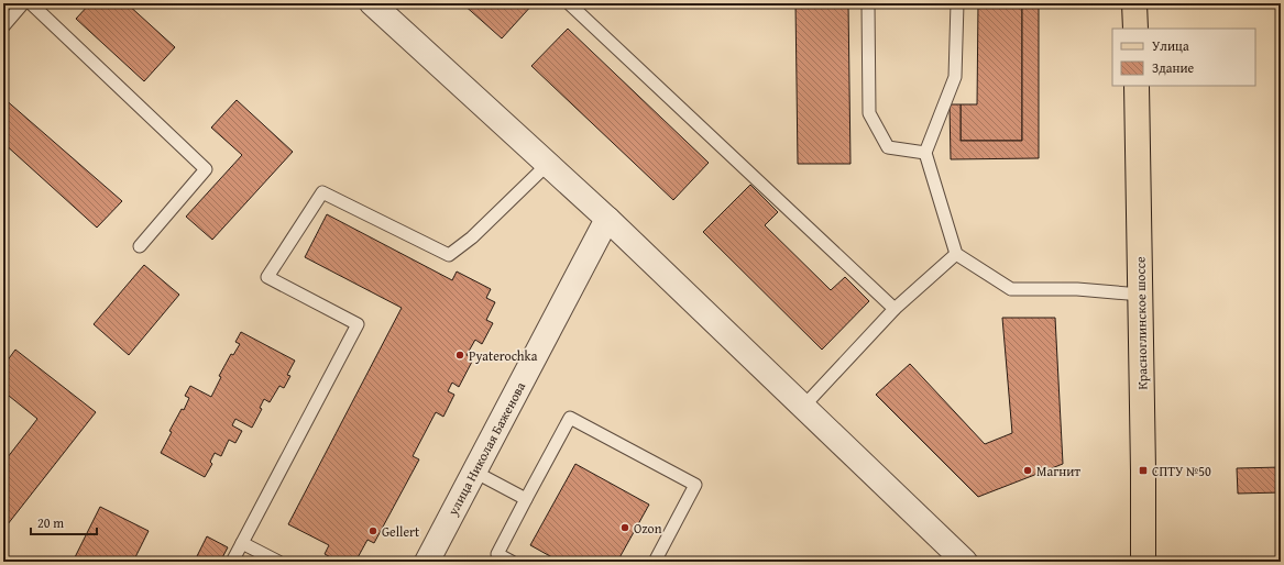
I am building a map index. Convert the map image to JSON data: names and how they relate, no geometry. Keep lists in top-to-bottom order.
{
  "streets": {
    "main road": ["Красноглинское шоссе"],
    "street": ["улица Николая Баженова"]
  },
  "places": {
    "other": [
      "Pyaterochka",
      "Магнит",
      "Ozon",
      "Gellert"
    ],
    "transit": ["СПТУ №50"]
  },
  "legend": ["Улица", "Здание"],
  "scale_bar": "20 m"
}
